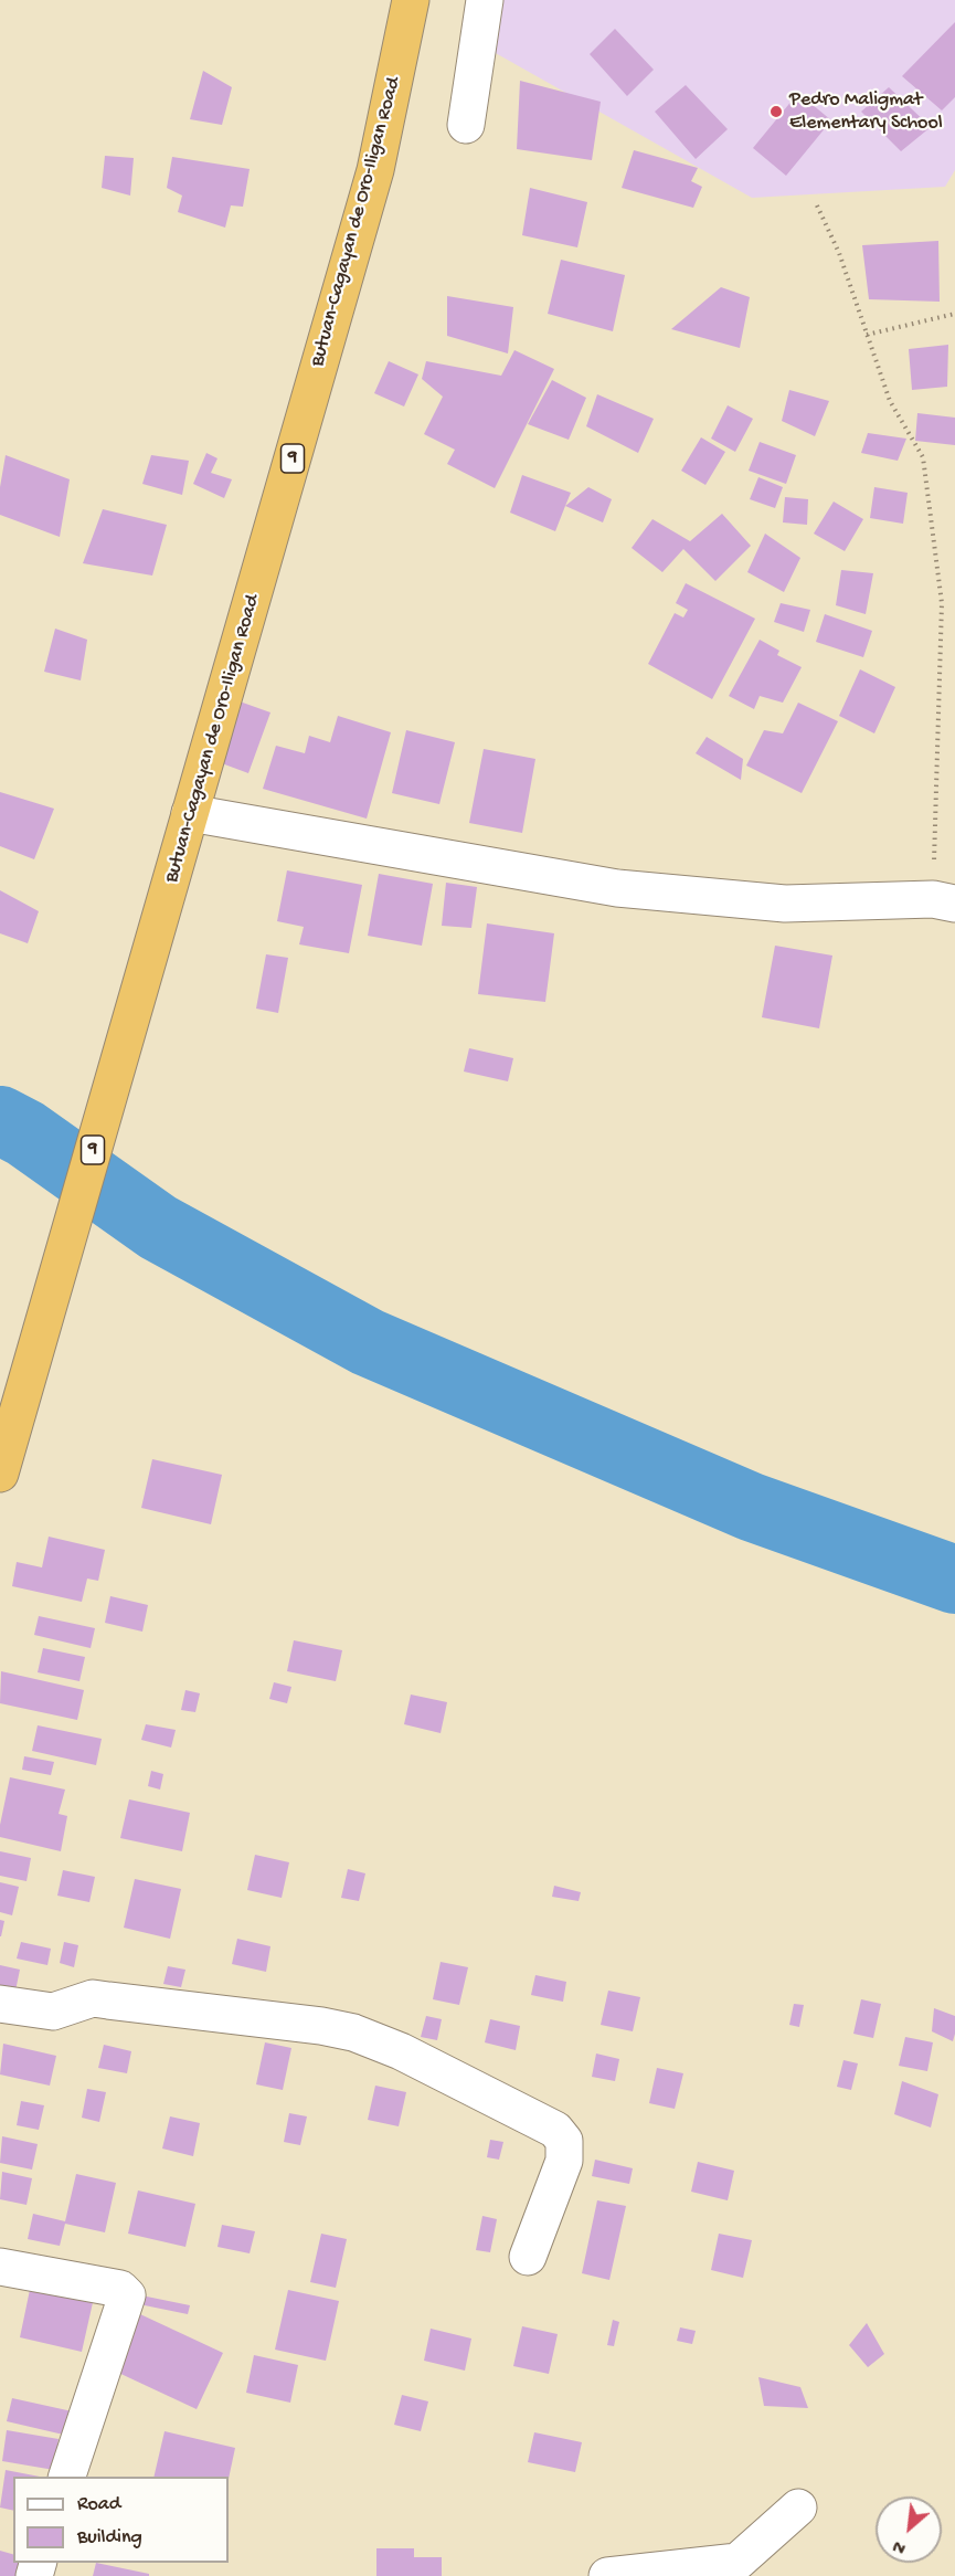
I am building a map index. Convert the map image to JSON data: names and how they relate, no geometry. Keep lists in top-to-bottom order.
{
  "streets": {
    "highway": ["Butuan-Cagayan de Oro-Iligan Road", "9"]
  },
  "places": ["Pedro Maligmat Elementary School"],
  "legend": ["Road", "Building"],
  "north": "bottom left"
}
